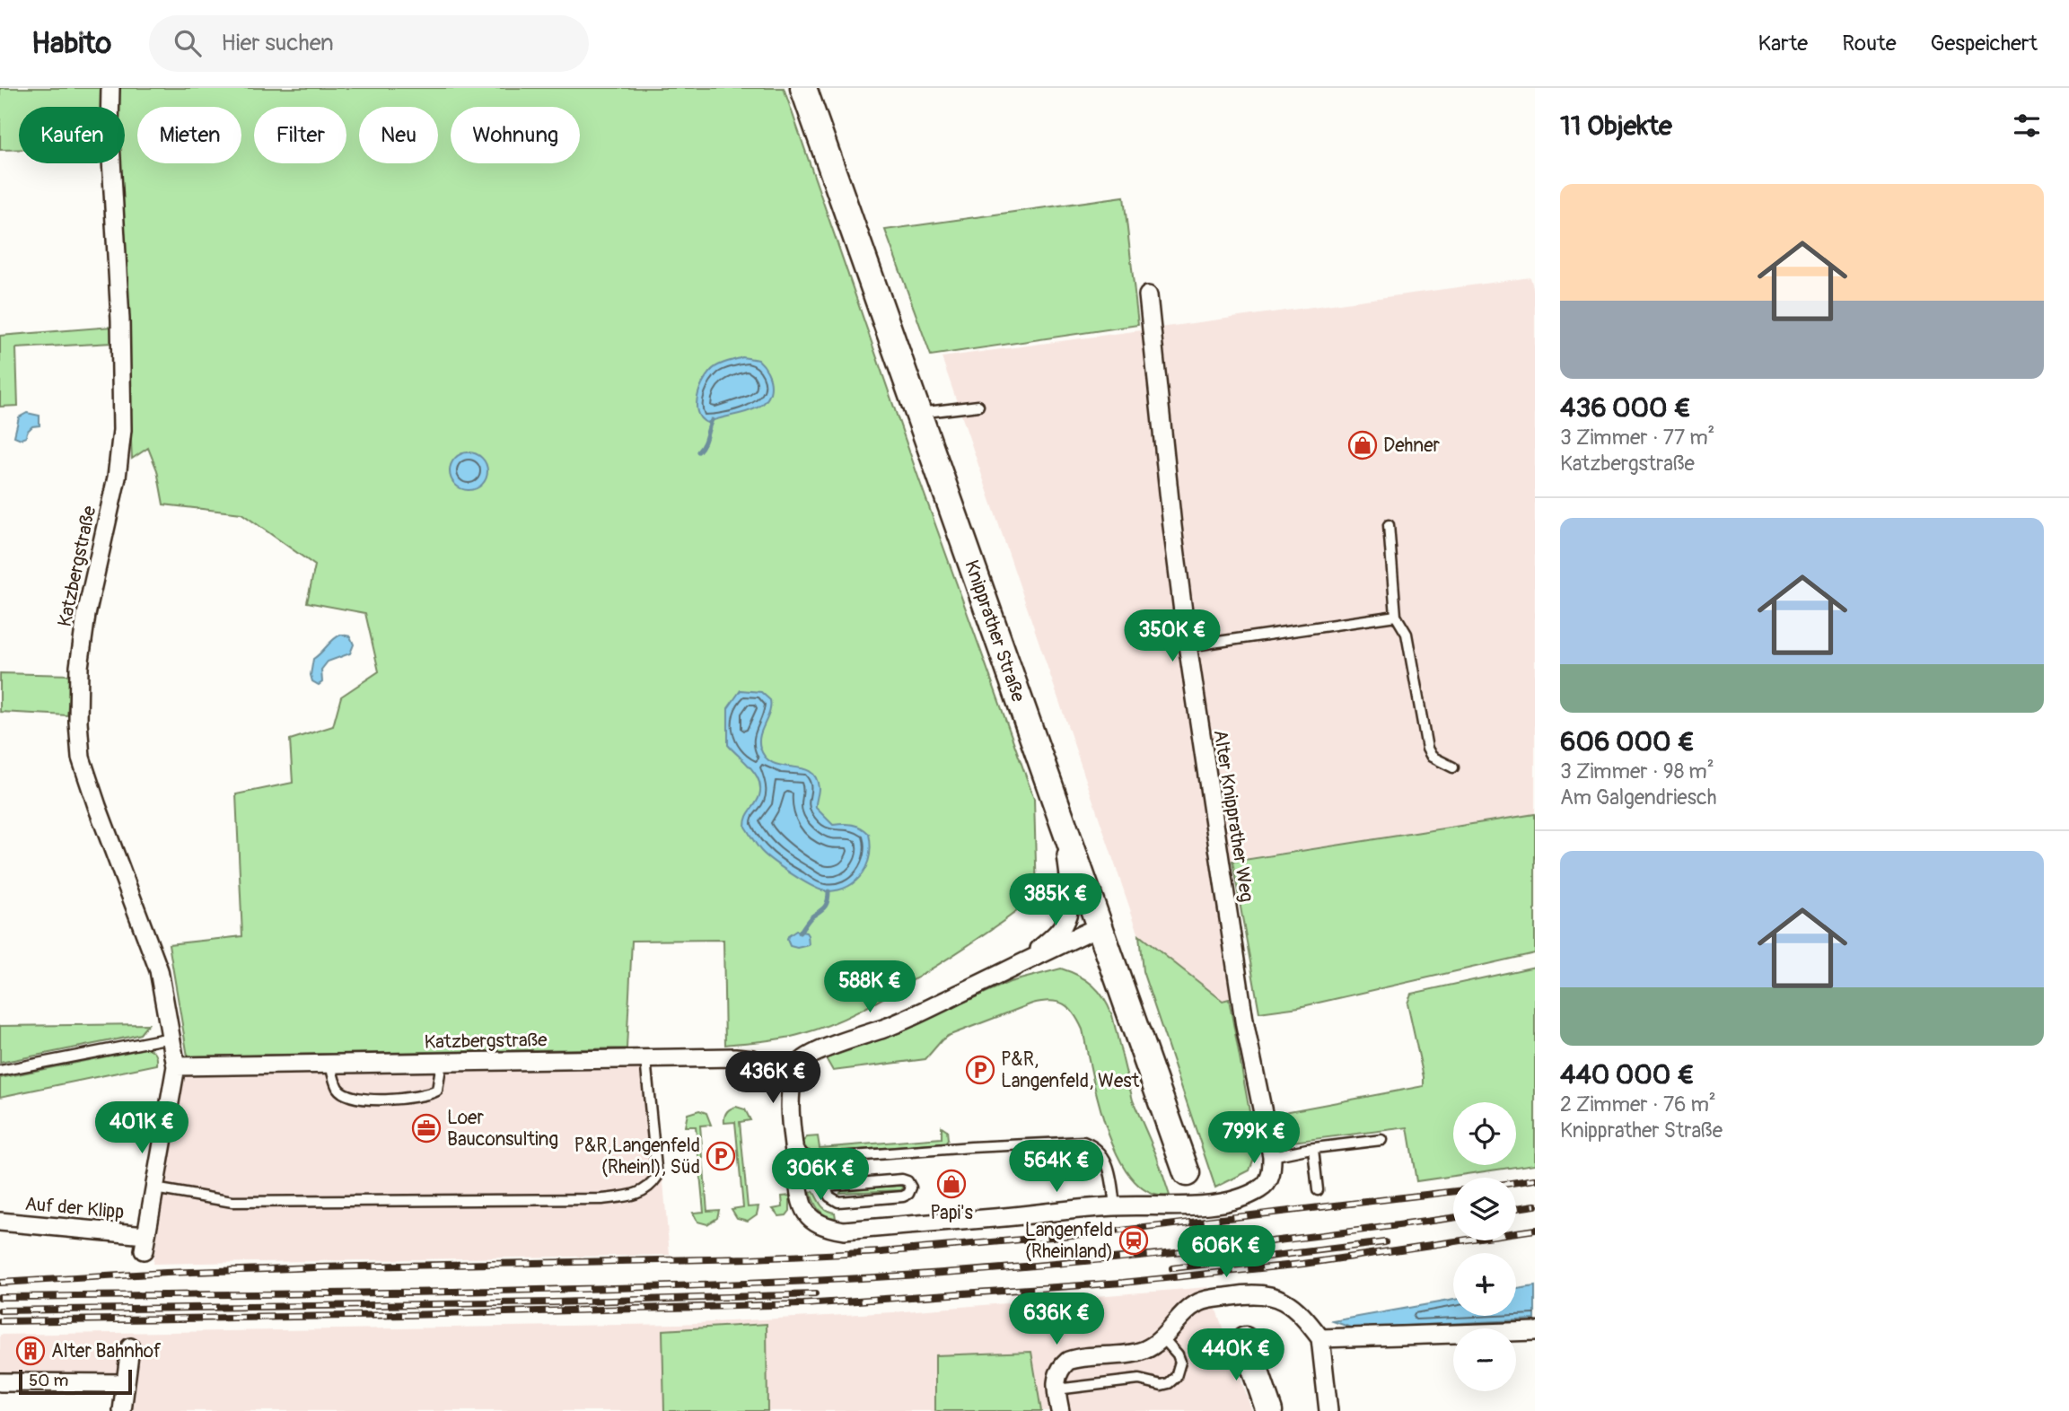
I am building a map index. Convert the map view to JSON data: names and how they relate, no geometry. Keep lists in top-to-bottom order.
{
  "streets": {
    "main road": ["Knipprather Straße"],
    "street": ["Katzbergstraße", "Alter Knipprather Weg", "Auf der Klipp"]
  },
  "crossings": [
    ["Katzbergstraße", "Auf der Klipp"]
  ],
  "places": {
    "shop": ["Dehner", "Papi's"],
    "parking": ["P&R, Langenfeld, West", "P&R,Langenfeld (Rheinl), Süd"],
    "office": ["Loer Bauconsulting"],
    "station": ["Langenfeld (Rheinland)"],
    "building": ["Alter Bahnhof"]
  },
  "scale_bar": "50 m",
  "page": {
    "header": "Habito",
    "search": "Hier suchen",
    "nav": ["Karte", "Route", "Gespeichert"],
    "heading": "11 Objekte",
    "chip": [
      "Kaufen",
      "Mieten",
      "Filter",
      "Neu",
      "Wohnung"
    ],
    "list": [
      {
        "name": "436 000 €",
        "note": "3 Zimmer · 77 m² · Katzbergstraße"
      },
      {
        "name": "606 000 €",
        "note": "3 Zimmer · 98 m² · Am Galgendriesch"
      },
      {
        "name": "440 000 €",
        "note": "2 Zimmer · 76 m² · Knipprather Straße"
      }
    ],
    "price": [
      "350K €",
      "385K €",
      "588K €",
      "436K €",
      "401K €",
      "799K €",
      "564K €",
      "306K €",
      "606K €",
      "636K €",
      "440K €"
    ],
    "map_buttons": ["+", "−"],
    "scale": "50 m"
  }
}
